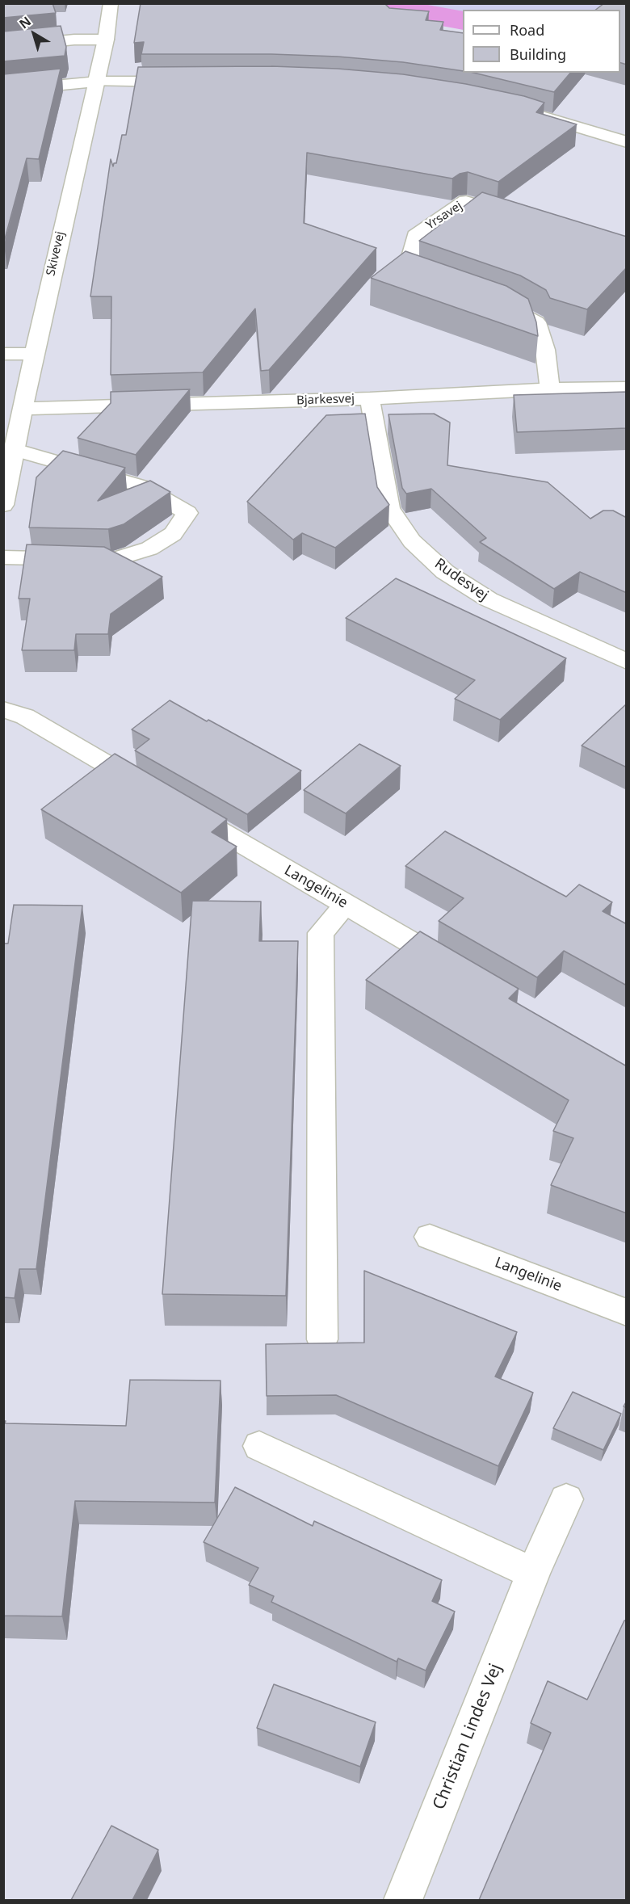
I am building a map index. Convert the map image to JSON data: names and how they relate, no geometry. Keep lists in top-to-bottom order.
{
  "streets": {
    "street": [
      "Yrsavej",
      "Skivevej",
      "Bjarkesvej",
      "Rudesvej",
      "Langelinie",
      "Christian Lindes Vej"
    ]
  },
  "crossings": [
    ["Skivevej", "Bjarkesvej"],
    ["Bjarkesvej", "Rudesvej"]
  ],
  "legend": ["Road", "Building"],
  "north": "top left"
}
